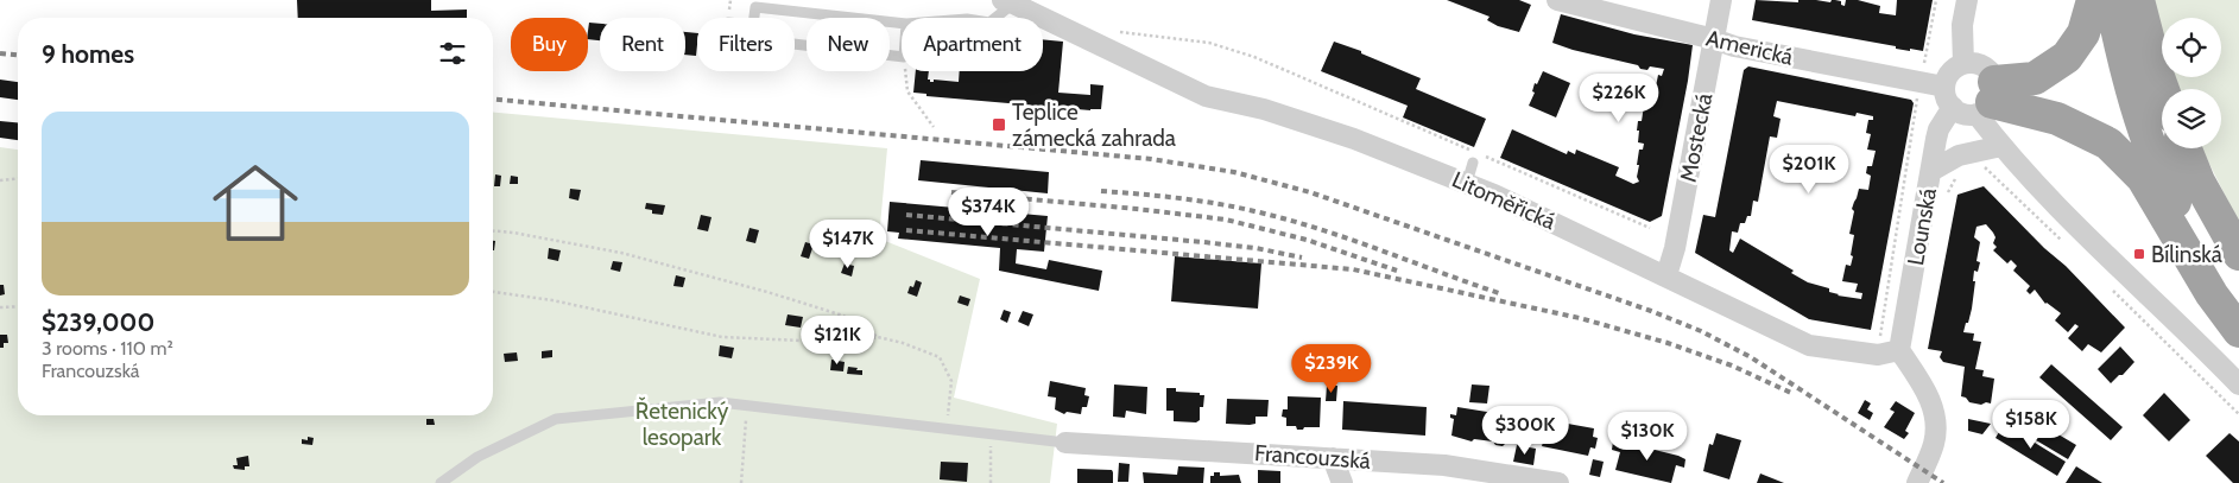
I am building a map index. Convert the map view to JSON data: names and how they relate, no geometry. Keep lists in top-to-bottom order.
{
  "streets": {
    "street": [
      "Americká",
      "Mostecká",
      "Litoměřická",
      "Lounská",
      "Francouzská"
    ]
  },
  "crossings": [
    ["Americká", "Mostecká"],
    ["Americká", "Lounská"],
    ["Mostecká", "Litoměřická"],
    ["Litoměřická", "Lounská"]
  ],
  "parks": ["Řetenický lesopark"],
  "places": {
    "transit": ["Teplice zámecká zahrada", "Bílinská"]
  },
  "page": {
    "chip": [
      "Buy",
      "Rent",
      "Filters",
      "New",
      "Apartment"
    ],
    "heading": "9 homes",
    "price": [
      "$226K",
      "$201K",
      "$374K",
      "$147K",
      "$121K",
      "$239K",
      "$158K",
      "$300K",
      "$130K"
    ],
    "list": [
      {
        "name": "$239,000",
        "note": "3 rooms · 110 m² · Francouzská"
      }
    ]
  }
}
